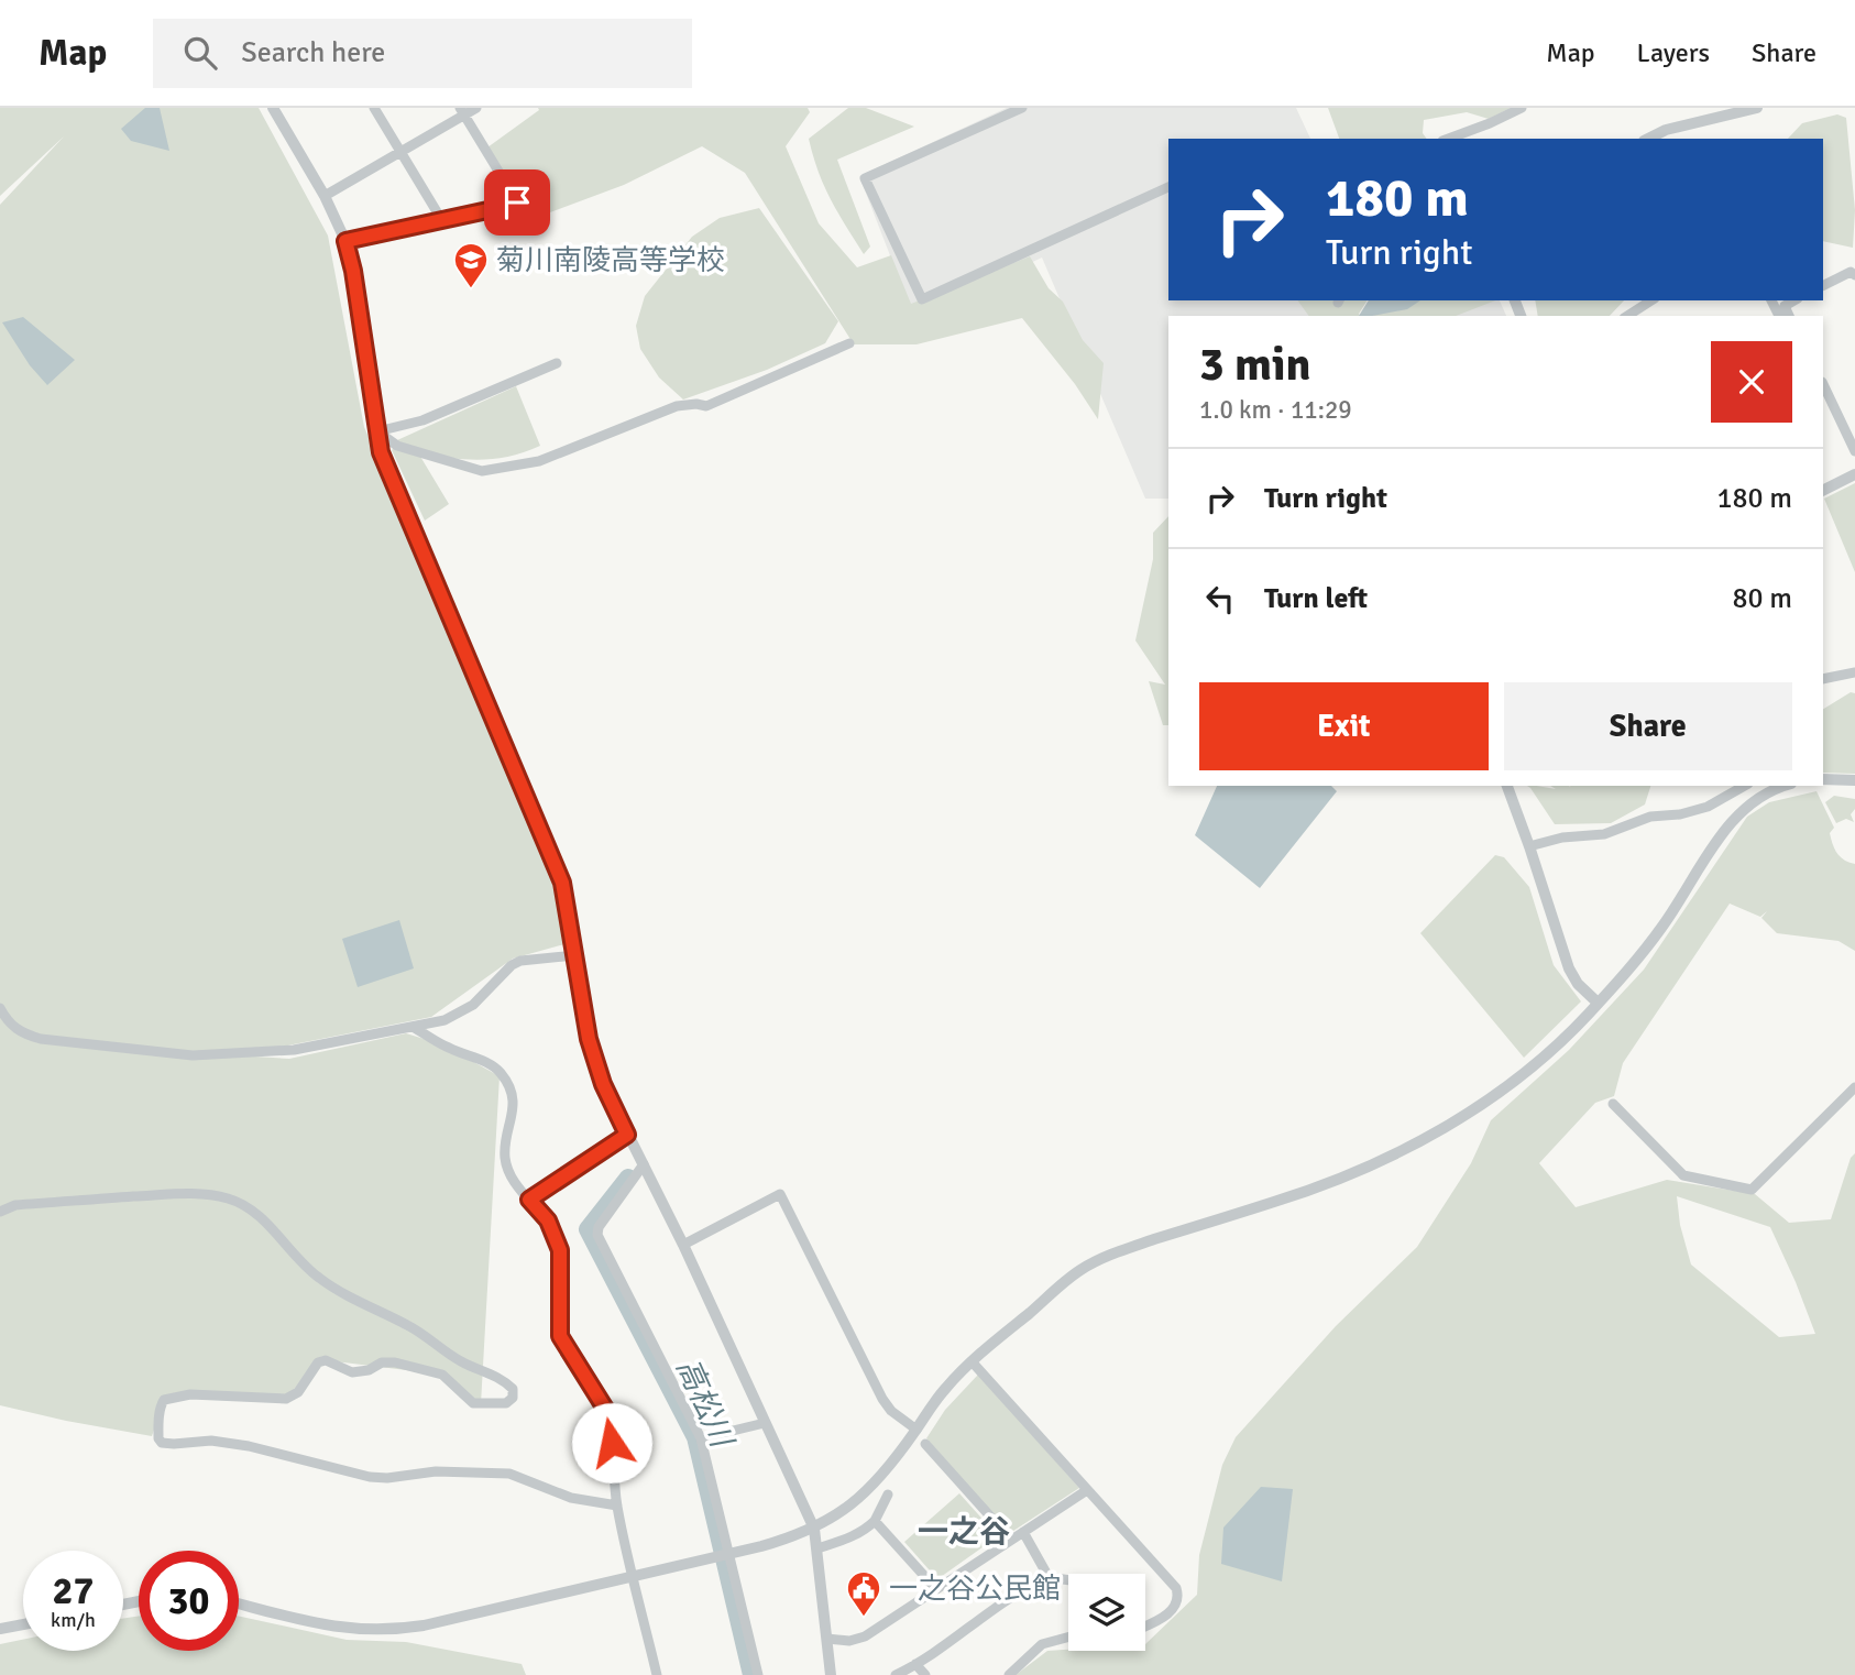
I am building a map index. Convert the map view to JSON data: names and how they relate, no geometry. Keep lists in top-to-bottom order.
{
  "districts": ["一之谷"],
  "water": ["高松川"],
  "places": {
    "school or university": ["菊川南陵高等学校"],
    "public building": ["一之谷公民館"]
  },
  "page": {
    "header": "Map",
    "search": "Search here",
    "nav": ["Map", "Layers", "Share"],
    "turn": ["180 m", "Turn right"],
    "heading": ["3 min", "1.0 km · 11:29"],
    "list": [
      {
        "name": "Turn right",
        "value": "180 m"
      },
      {
        "name": "Turn left",
        "value": "80 m"
      }
    ],
    "buttons": ["Exit", "Share"],
    "speed": "27 km/h",
    "limit": "30"
  }
}
